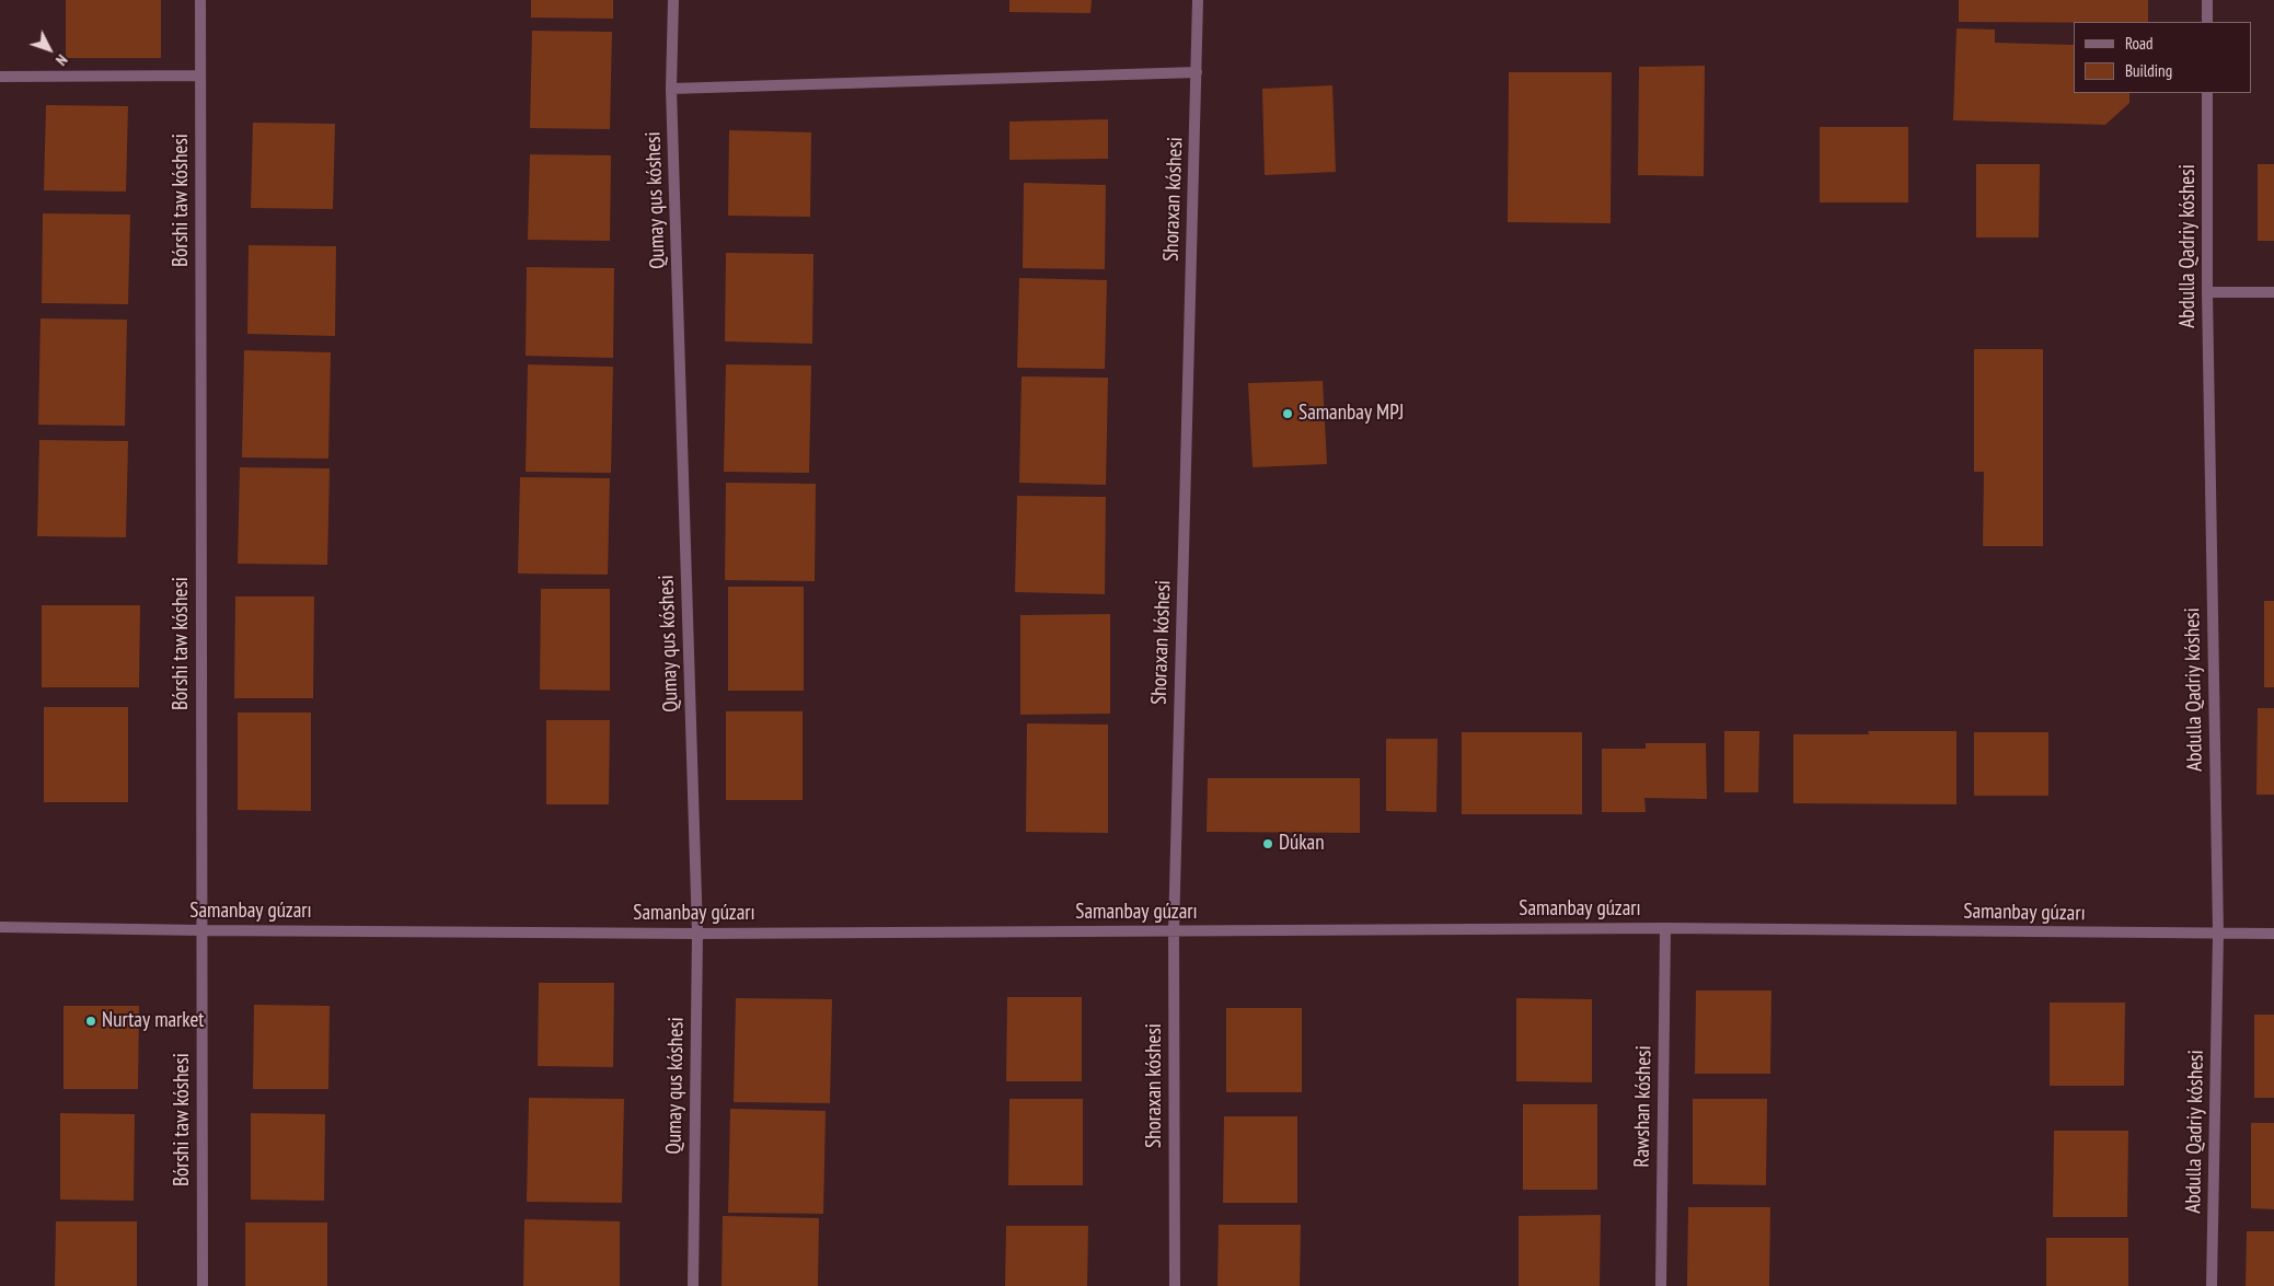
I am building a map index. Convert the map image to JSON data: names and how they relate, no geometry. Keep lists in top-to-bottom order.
{
  "streets": {
    "street": [
      "Shoraxan kóshesi",
      "Bórshi taw kóshesi",
      "Qumay qus kóshesi",
      "Abdulla Qadriy kóshesi",
      "Samanbay gúzarı",
      "Rawshan kóshesi"
    ]
  },
  "crossings": [
    ["Shoraxan kóshesi", "Samanbay gúzarı"],
    ["Bórshi taw kóshesi", "Samanbay gúzarı"],
    ["Qumay qus kóshesi", "Samanbay gúzarı"],
    ["Abdulla Qadriy kóshesi", "Samanbay gúzarı"],
    ["Samanbay gúzarı", "Rawshan kóshesi"]
  ],
  "places": ["Samanbay MPJ", "Dúkan", "Nurtay market"],
  "legend": ["Road", "Building"],
  "north": "bottom right"
}
